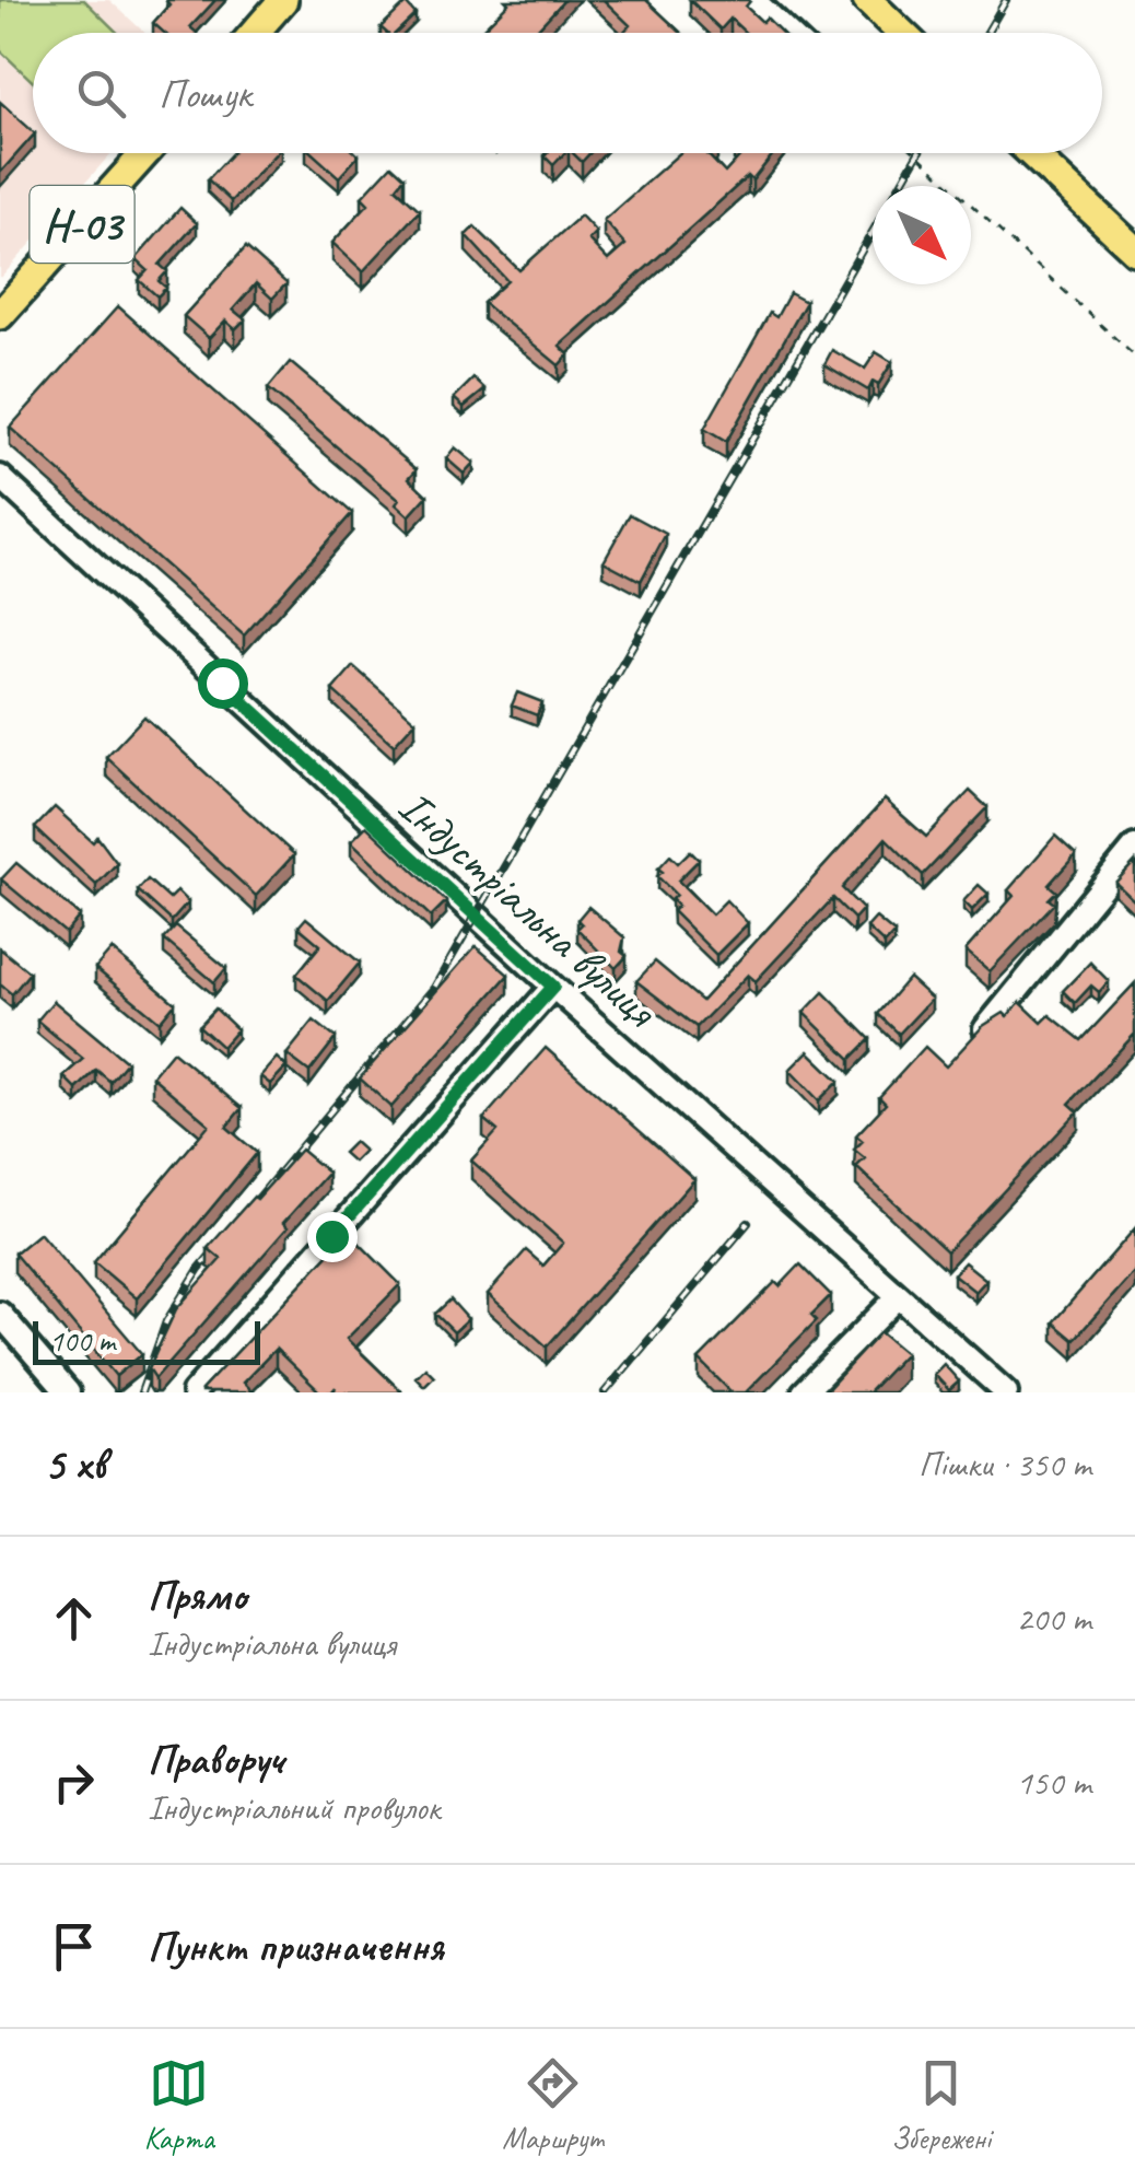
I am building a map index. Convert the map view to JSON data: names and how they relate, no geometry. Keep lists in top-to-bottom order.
{
  "streets": {
    "main road": ["Н-03"],
    "street": ["Індустріальна вулиця"]
  },
  "scale_bar": "100 m",
  "north": "bottom right",
  "page": {
    "search": "Пошук",
    "scale": "100 m",
    "heading": ["5 хв", "Пішки · 350 m"],
    "list": [
      ["Прямо", "Індустріальна вулиця", "200 m"],
      ["Праворуч", "Індустріальний провулок", "150 m"],
      "Пункт призначення"
    ],
    "nav": ["Карта", "Маршрут", "Збережені"]
  }
}
